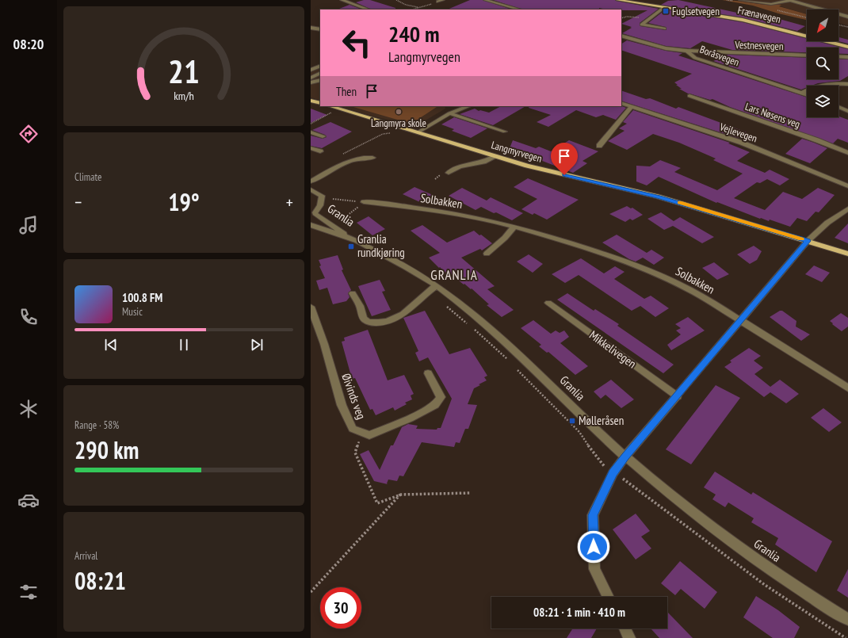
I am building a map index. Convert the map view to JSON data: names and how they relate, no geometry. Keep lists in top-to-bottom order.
{
  "streets": {
    "main road": ["Frænavegen", "Langmyrvegen"],
    "street": [
      "Vestnesvegen",
      "Boråsvegen",
      "Lars Nøsens veg",
      "Vejlevegen",
      "Solbakken",
      "Granlia",
      "Mikkelivegen",
      "Øivinds veg"
    ]
  },
  "crossings": [
    ["Vestnesvegen", "Boråsvegen"]
  ],
  "districts": ["GRANLIA"],
  "places": {
    "transit": ["Fuglsetvegen", "Granlia rundkjøring", "Mølleråsen"],
    "other": ["Langmyra skole"]
  },
  "north": "bottom left",
  "page": {
    "tabs": "08:20",
    "turn": ["240 m", "Langmyrvegen"],
    "then": "Then",
    "tile": [
      "Climate",
      ["Range · 58%", "290 km"],
      ["Arrival", "08:21"]
    ],
    "heat": ["−", "19°", "+"],
    "song": ["100.8 FM", "Music"],
    "limit": "30",
    "trip": "08:21 · 1 min · 410 m",
    "gauge": ["21", "km/h"]
  }
}
